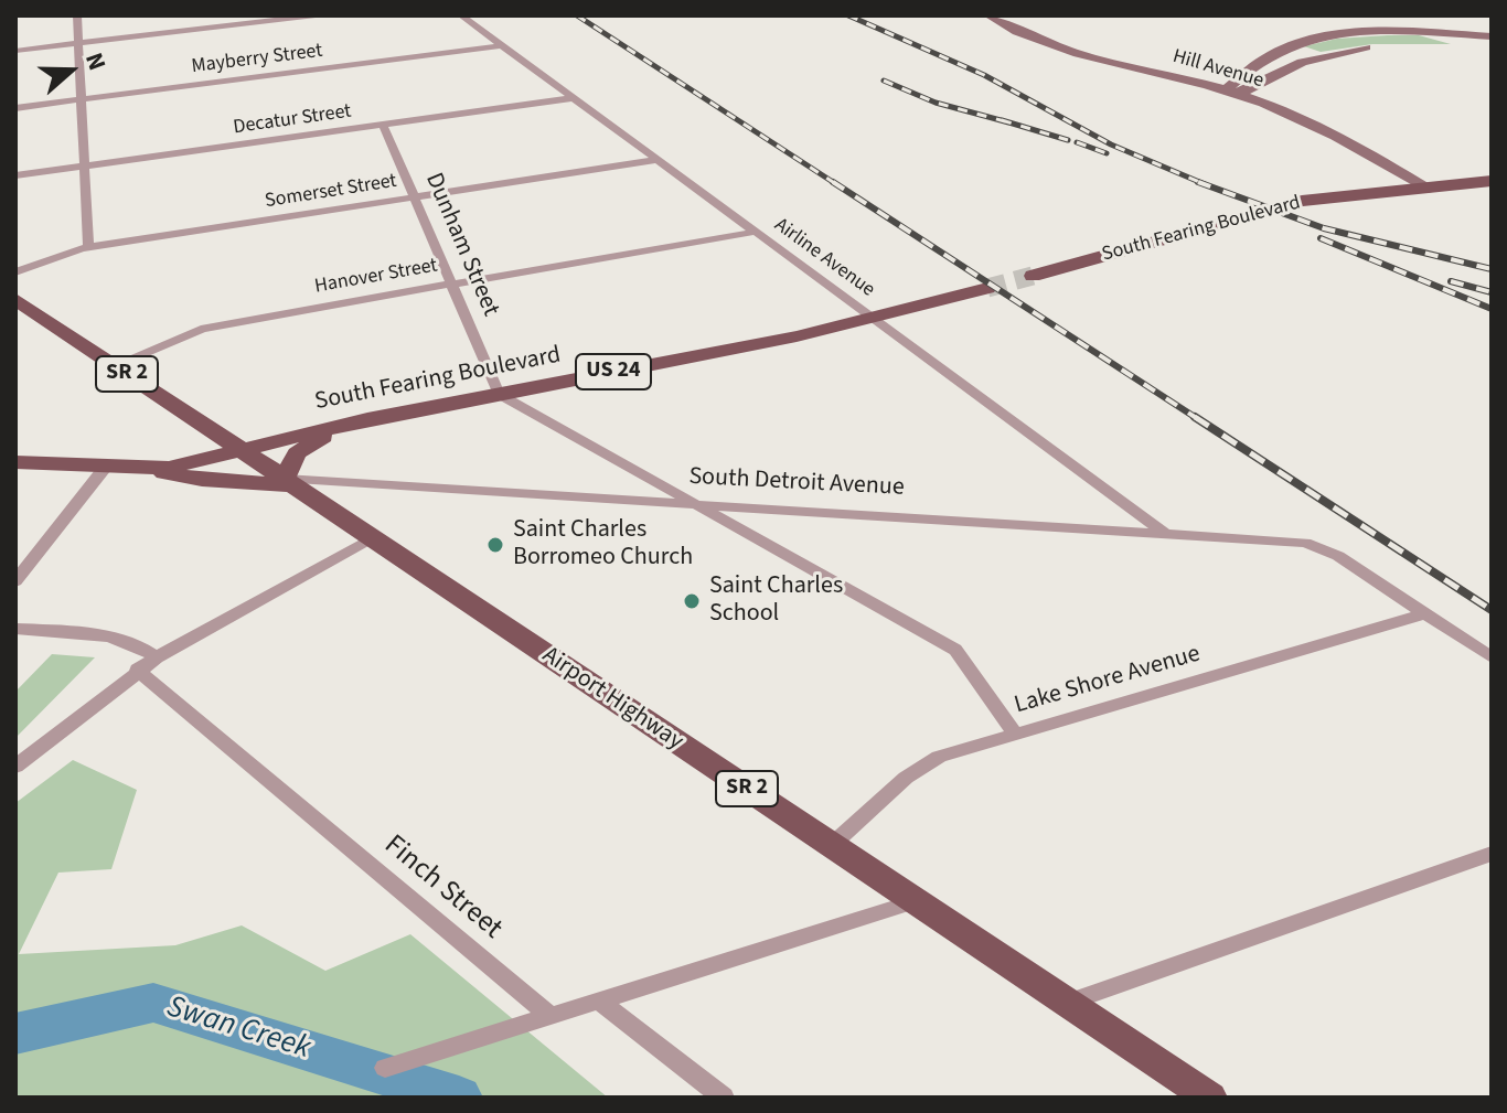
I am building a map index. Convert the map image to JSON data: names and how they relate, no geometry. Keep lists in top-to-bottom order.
{
  "streets": {
    "main road": [
      "South Fearing Boulevard",
      "US 24",
      "SR 2",
      "Airport Highway"
    ],
    "street": [
      "Mayberry Street",
      "Hill Avenue",
      "Decatur Street",
      "Somerset Street",
      "Dunham Street",
      "Airline Avenue",
      "Hanover Street",
      "South Detroit Avenue",
      "Lake Shore Avenue",
      "Finch Street"
    ]
  },
  "crossings": [
    ["Mayberry Street", "Airline Avenue"],
    ["Hill Avenue", "South Fearing Boulevard"],
    ["Decatur Street", "Dunham Street"],
    ["Decatur Street", "Airline Avenue"],
    ["Somerset Street", "Dunham Street"],
    ["Somerset Street", "Airline Avenue"],
    ["South Fearing Boulevard", "Dunham Street"],
    ["South Fearing Boulevard", "Airline Avenue"],
    ["South Fearing Boulevard", "US 24"],
    ["South Fearing Boulevard", "Airport Highway"],
    ["Dunham Street", "Hanover Street"],
    ["Airline Avenue", "Hanover Street"],
    ["Airline Avenue", "South Detroit Avenue"],
    ["Hanover Street", "Airport Highway"],
    ["South Detroit Avenue", "Lake Shore Avenue"],
    ["South Detroit Avenue", "Airport Highway"],
    ["Lake Shore Avenue", "Airport Highway"]
  ],
  "water": ["Swan Creek"],
  "places": ["Saint Charles Borromeo Church", "Saint Charles School"],
  "north": "right"
}
